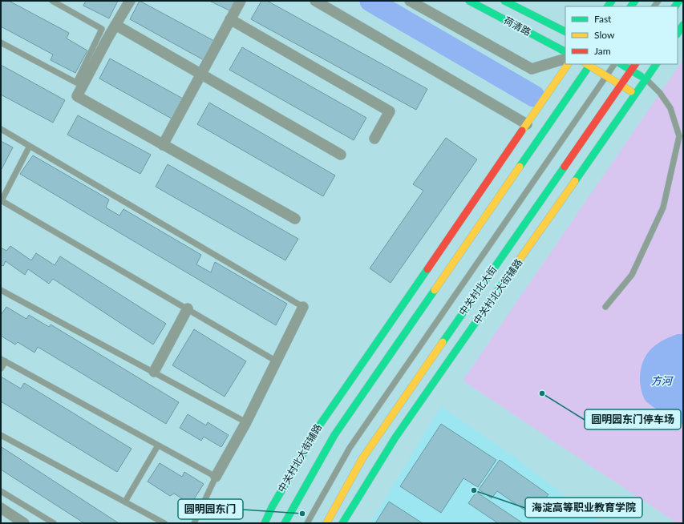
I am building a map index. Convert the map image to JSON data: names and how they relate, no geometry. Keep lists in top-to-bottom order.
{
  "streets": {
    "main road": ["荷清路", "中关村北大街", "中关村北大街辅路"]
  },
  "water": ["方河"],
  "places": ["圆明园东门停车场", "海淀高等职业教育学院", "圆明园东门"],
  "legend": ["Fast", "Slow", "Jam"]
}
